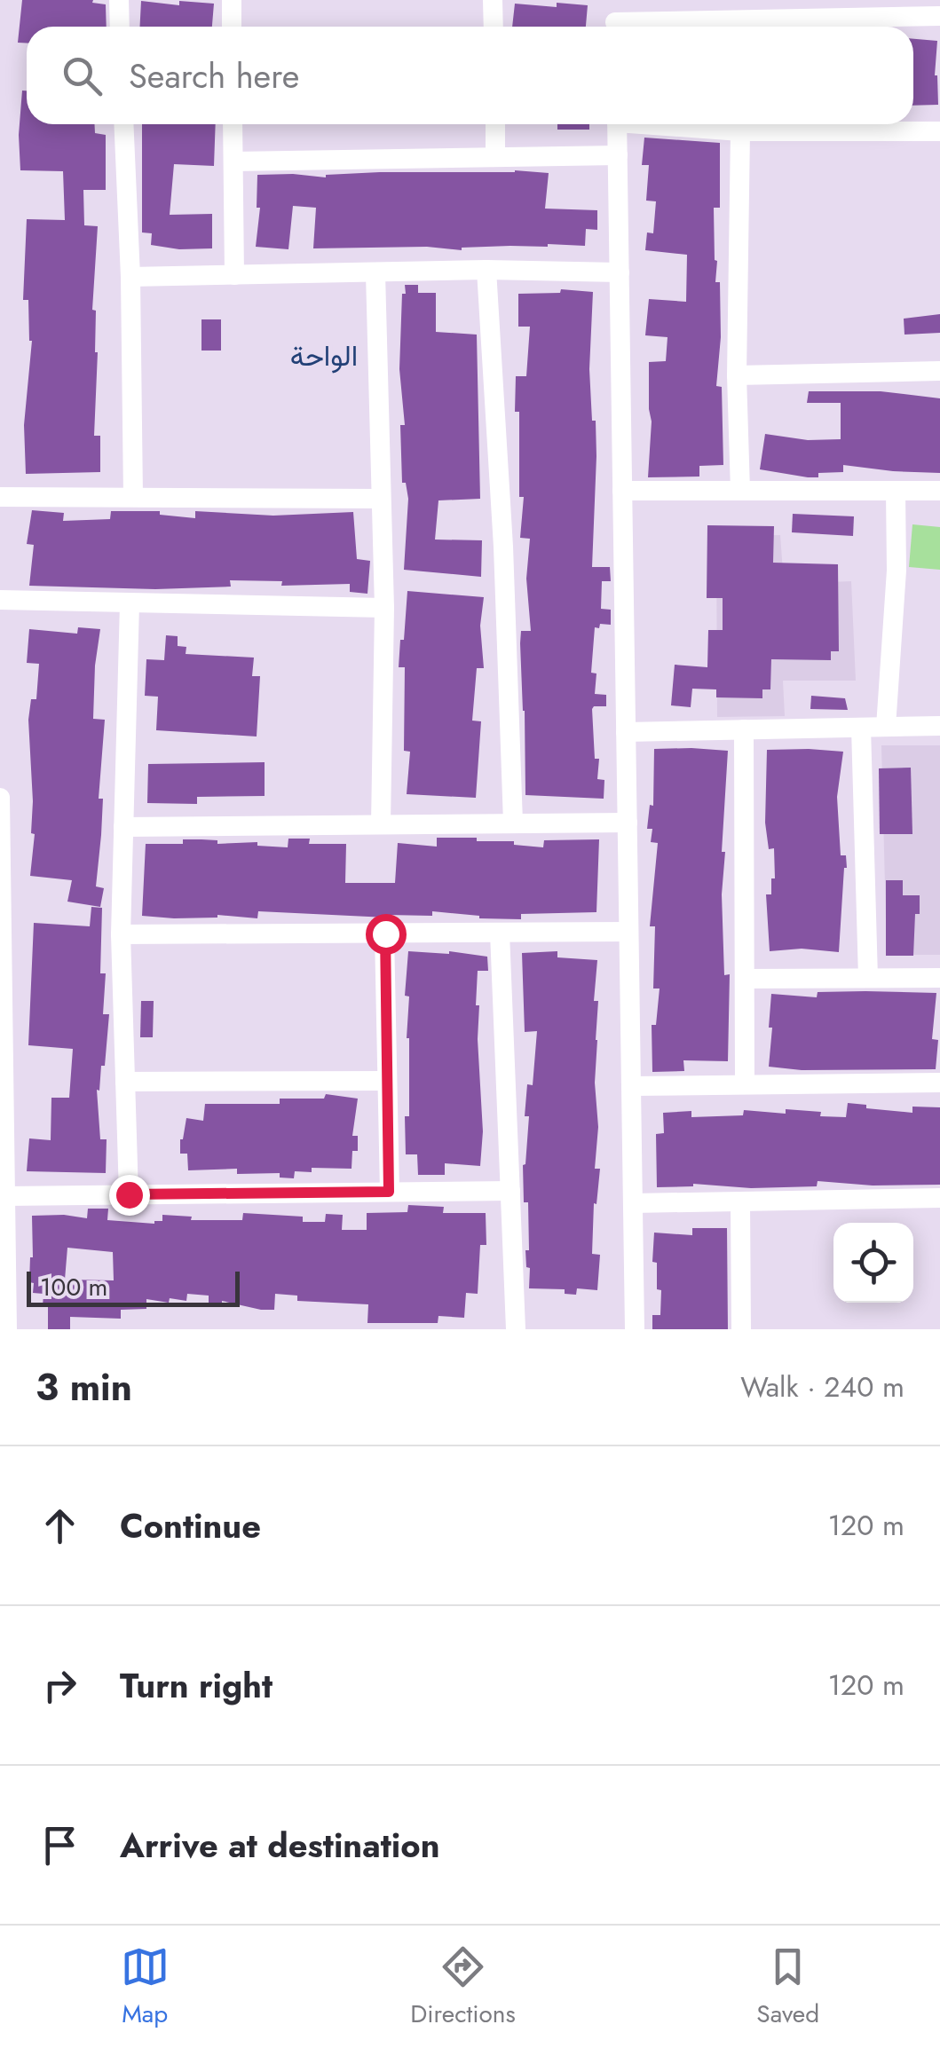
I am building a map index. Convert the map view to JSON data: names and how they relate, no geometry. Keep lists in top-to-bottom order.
{
  "districts": ["الواحة"],
  "scale_bar": "100 m",
  "page": {
    "search": "Search here",
    "scale": "100 m",
    "heading": ["3 min", "Walk · 240 m"],
    "list": [
      ["Continue", "120 m"],
      ["Turn right", "120 m"],
      "Arrive at destination"
    ],
    "nav": ["Map", "Directions", "Saved"]
  }
}
